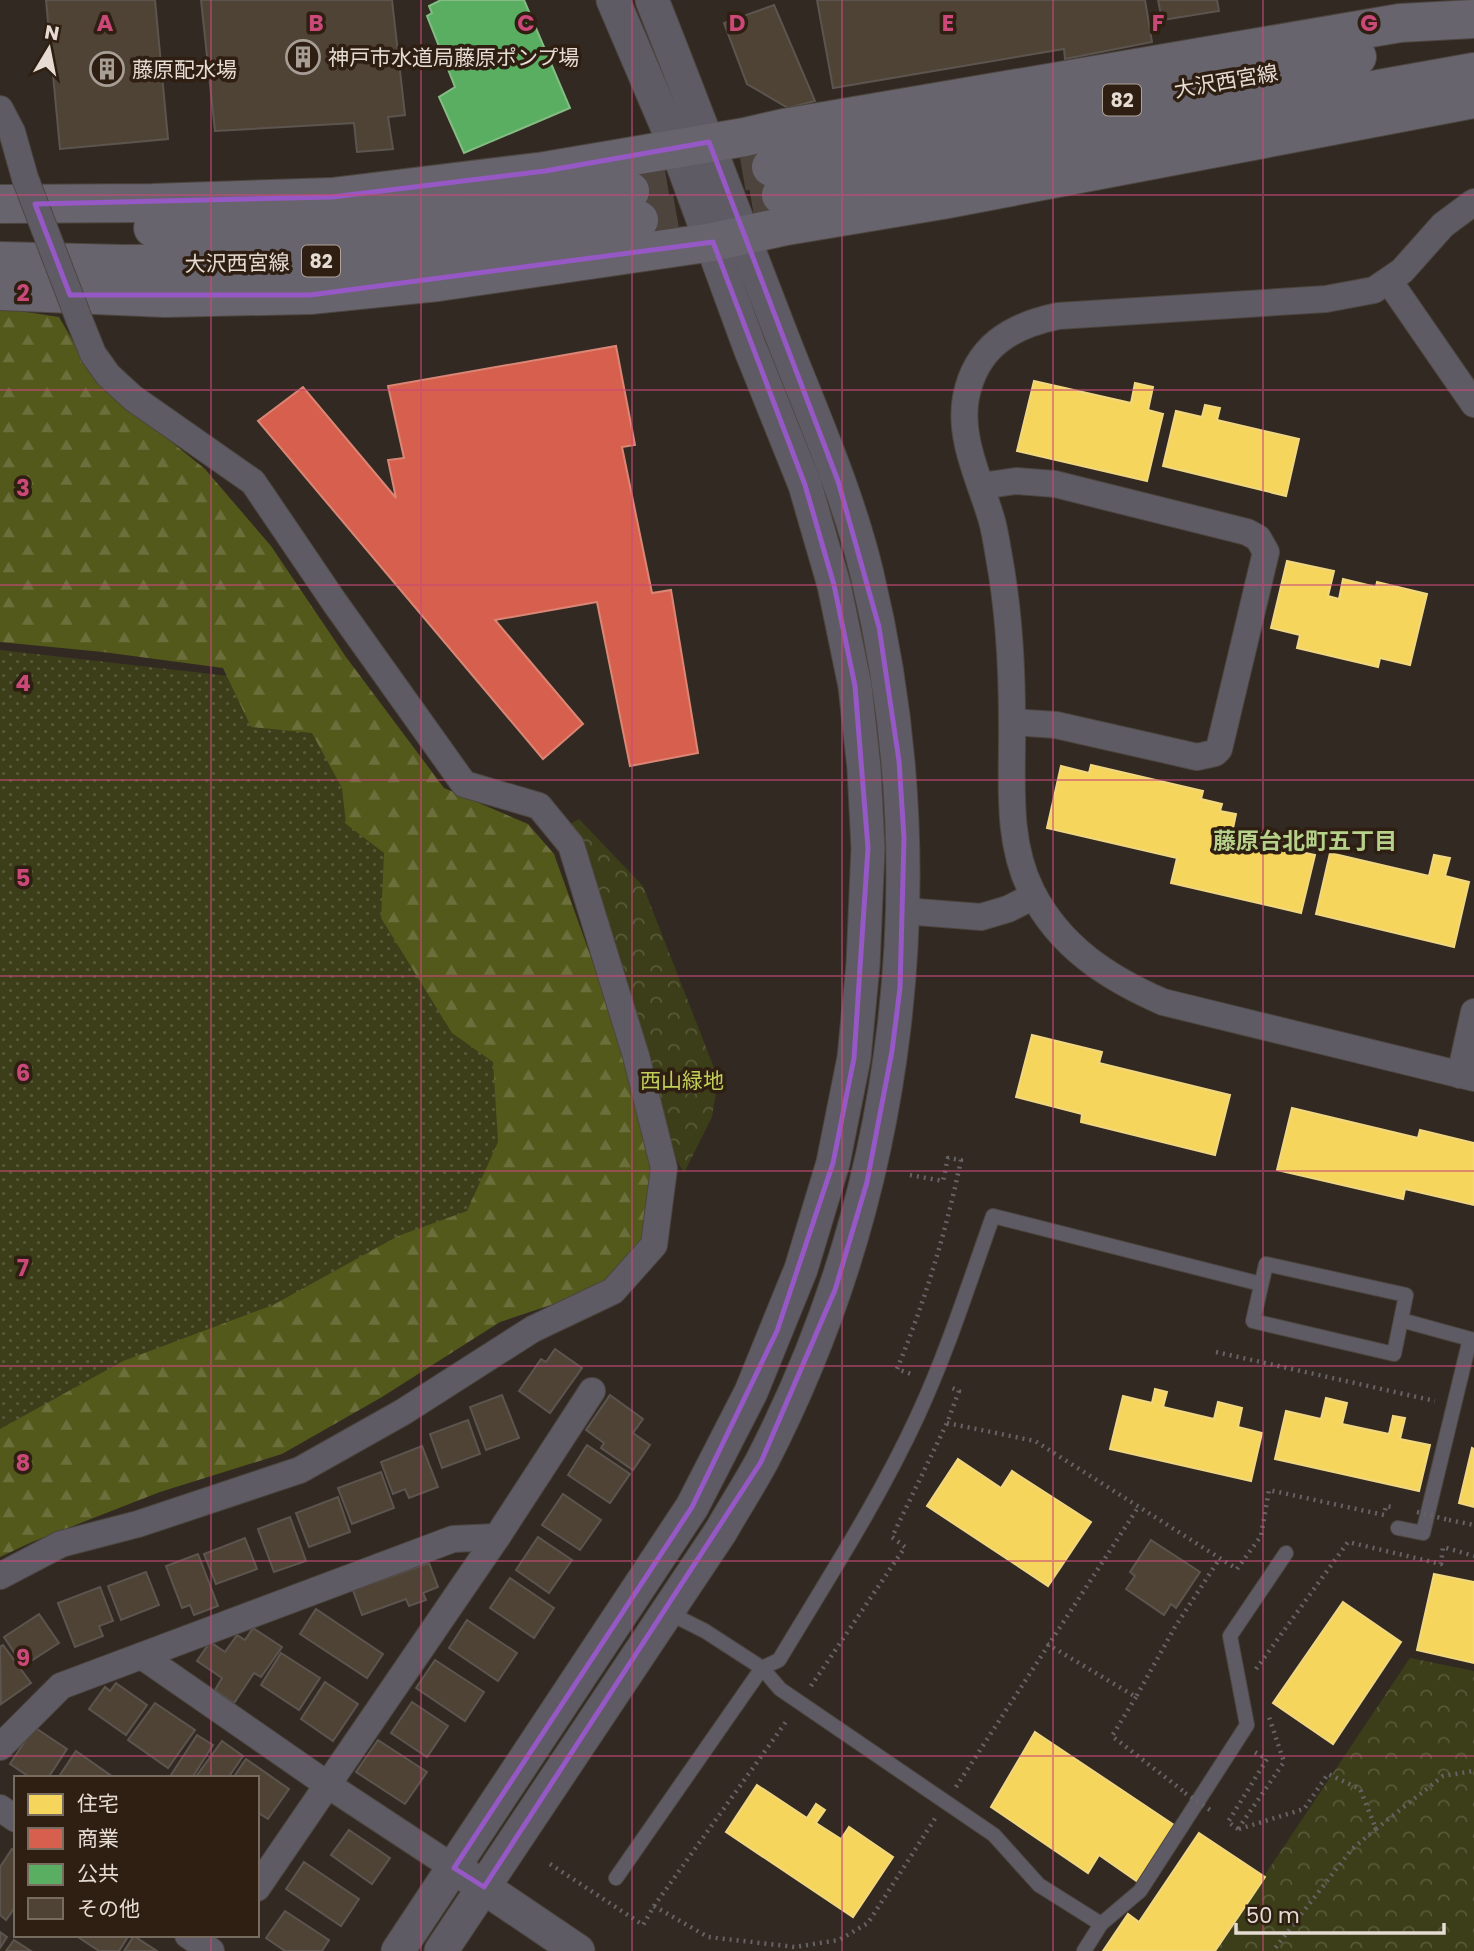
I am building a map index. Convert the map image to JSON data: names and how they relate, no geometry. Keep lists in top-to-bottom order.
{
  "streets": {
    "main road": ["大沢西宮線", "82"]
  },
  "districts": ["藤原台北町五丁目"],
  "parks": ["西山緑地"],
  "places": {
    "building": ["神戸市水道局藤原ポンプ場", "藤原配水場"]
  },
  "legend": [
    "住宅",
    "商業",
    "公共",
    "その他"
  ],
  "scale_bar": "50 m",
  "north": "top",
  "grid": {
    "columns": [
      "A",
      "B",
      "C",
      "D",
      "E",
      "F",
      "G"
    ],
    "rows": [
      "2",
      "3",
      "4",
      "5",
      "6",
      "7",
      "8",
      "9"
    ]
  }
}
